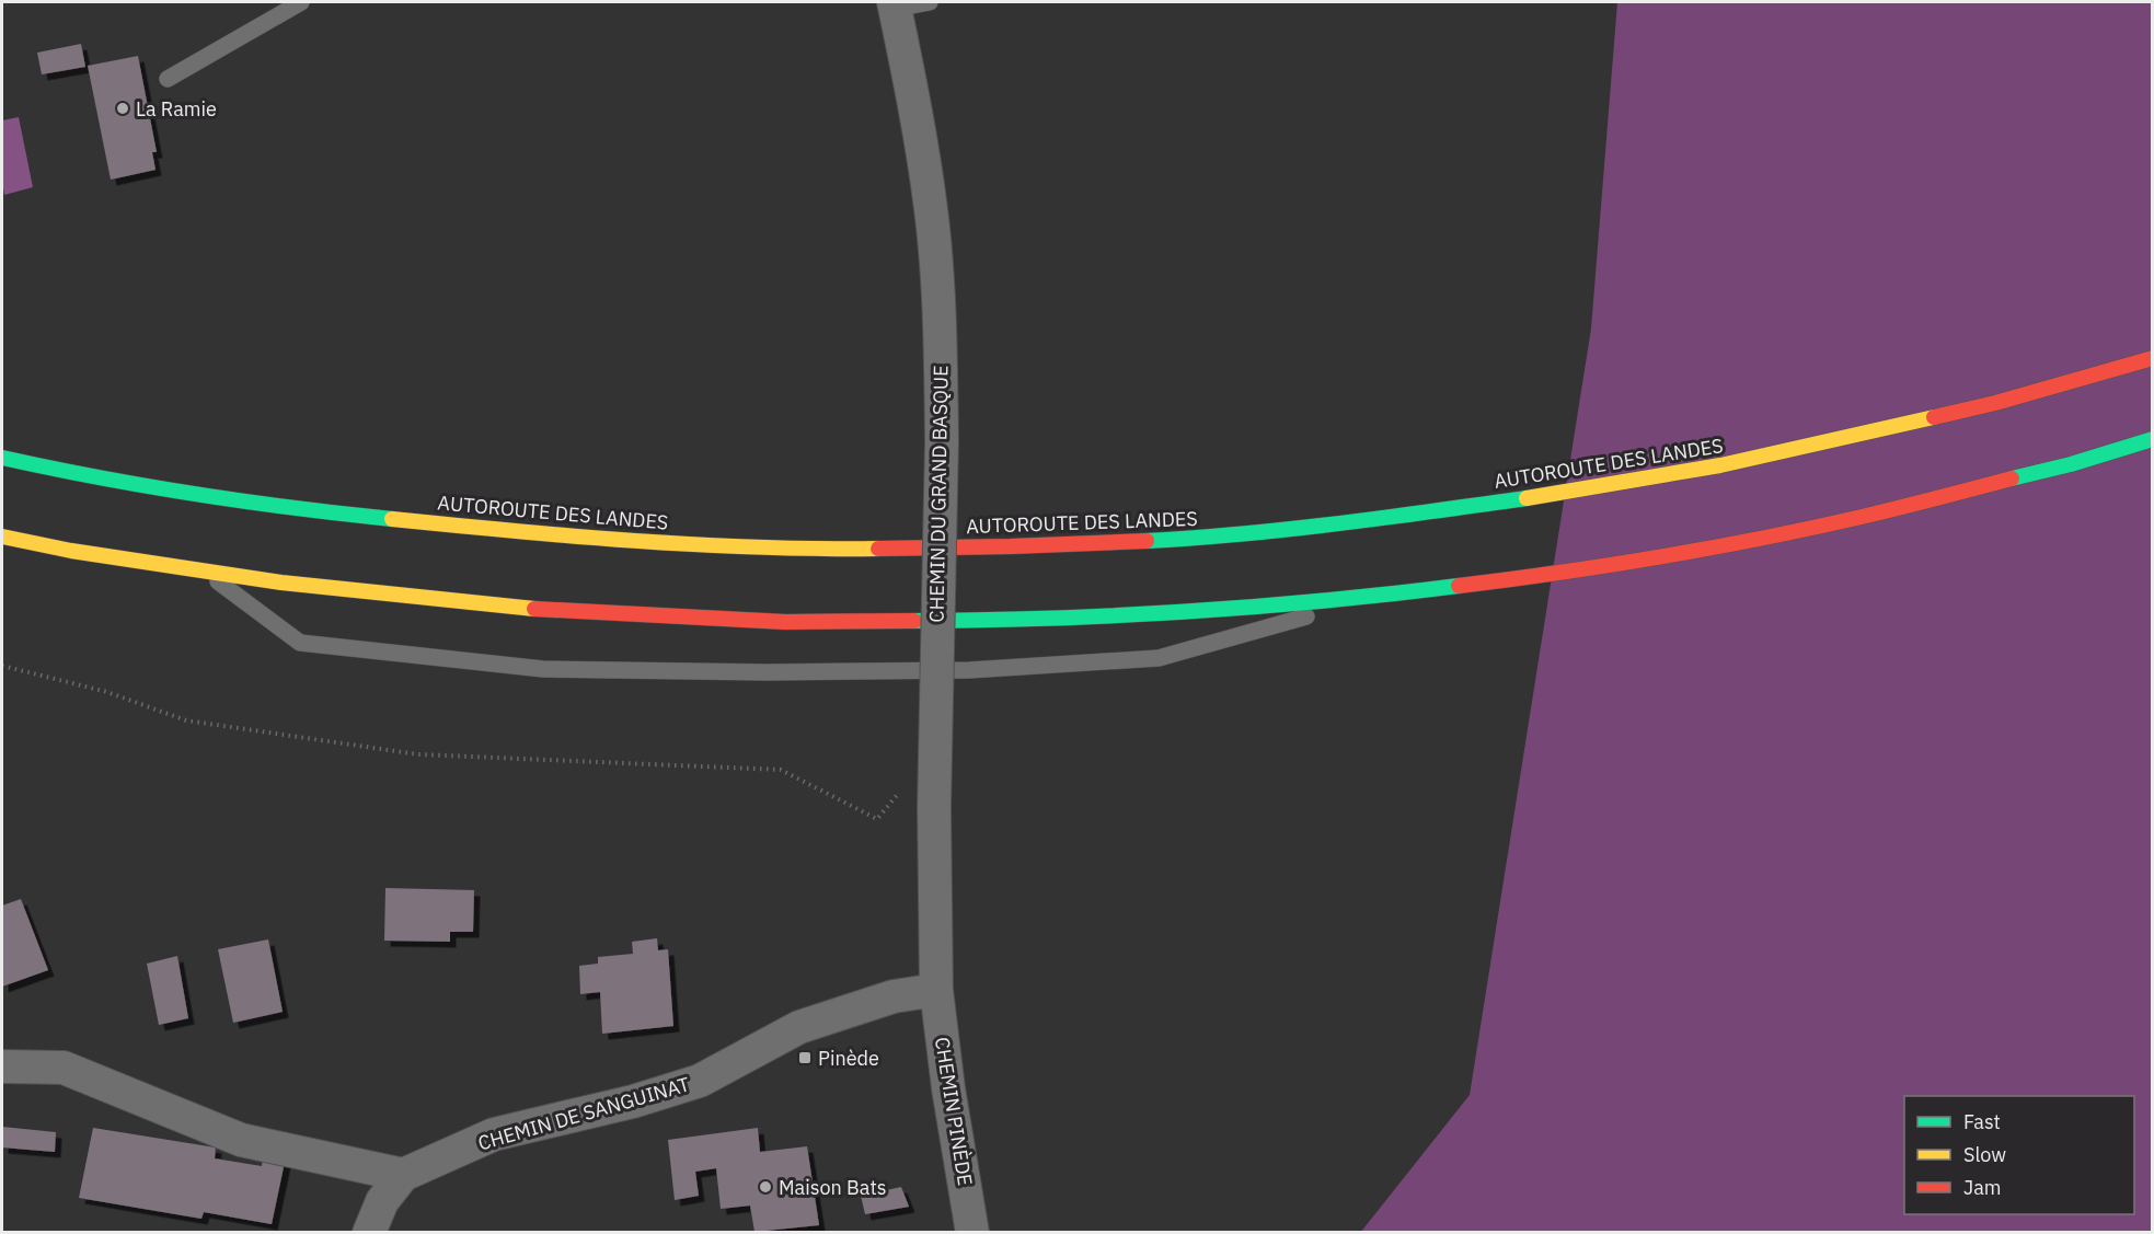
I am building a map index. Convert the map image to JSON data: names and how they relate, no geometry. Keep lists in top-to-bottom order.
{
  "streets": {
    "highway": ["AUTOROUTE DES LANDES"],
    "street": ["CHEMIN DU GRAND BASQUE", "CHEMIN PINÈDE", "CHEMIN DE SANGUINAT"]
  },
  "crossings": [
    ["CHEMIN DU GRAND BASQUE", "CHEMIN PINÈDE"],
    ["CHEMIN DU GRAND BASQUE", "CHEMIN DE SANGUINAT"],
    ["CHEMIN PINÈDE", "CHEMIN DE SANGUINAT"]
  ],
  "places": {
    "other": ["La Ramie", "Maison Bats"],
    "transit": ["Pinède"]
  },
  "legend": ["Fast", "Slow", "Jam"]
}
